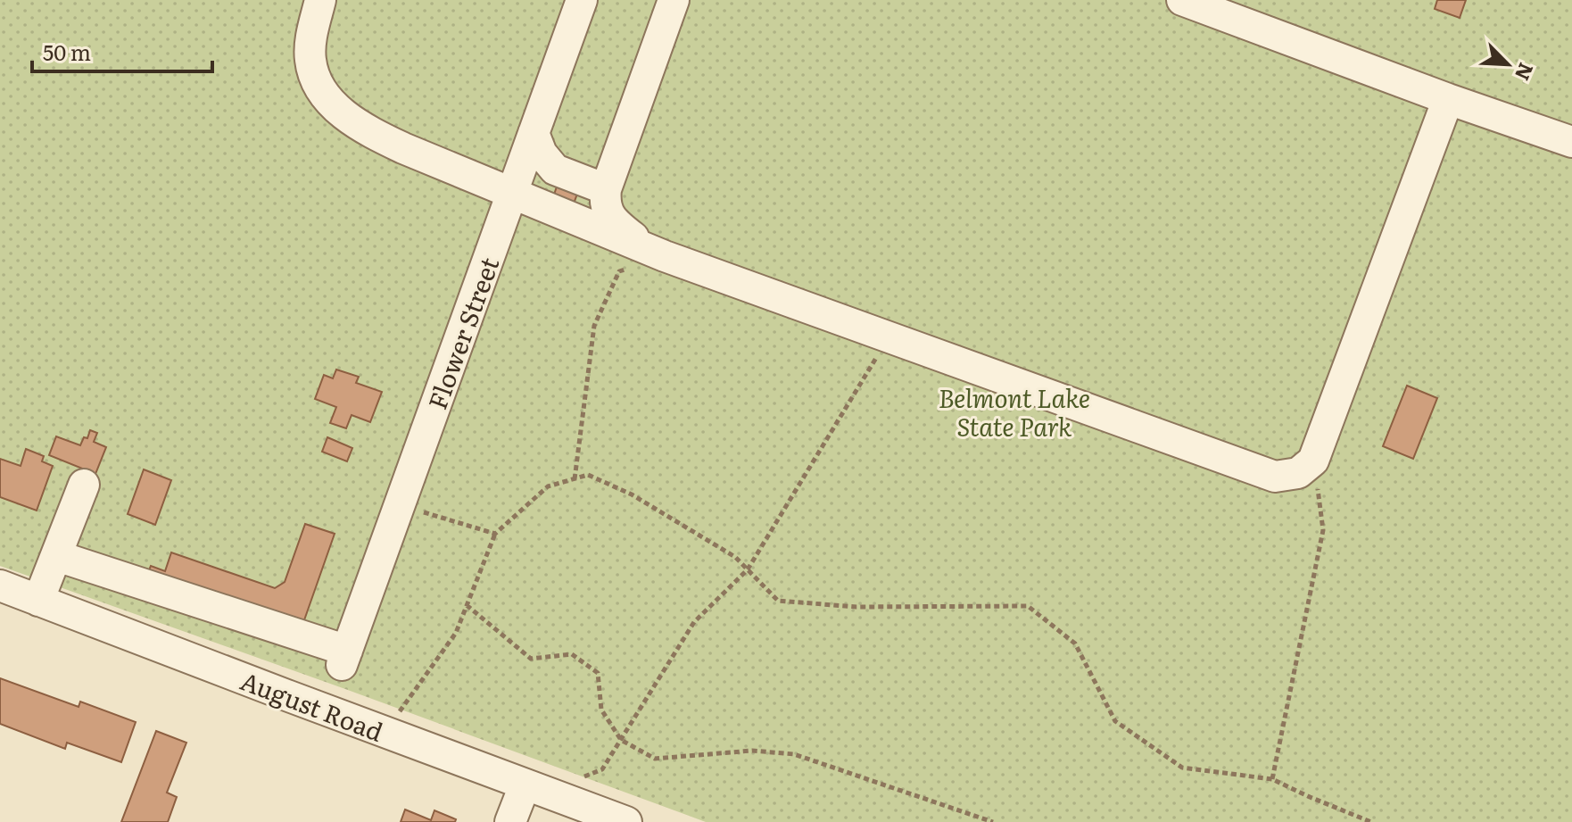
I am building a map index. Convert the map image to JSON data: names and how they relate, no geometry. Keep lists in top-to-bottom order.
{
  "streets": {
    "street": ["Flower Street", "August Road"]
  },
  "parks": ["Belmont Lake State Park"],
  "scale_bar": "50 m",
  "north": "bottom right"
}
